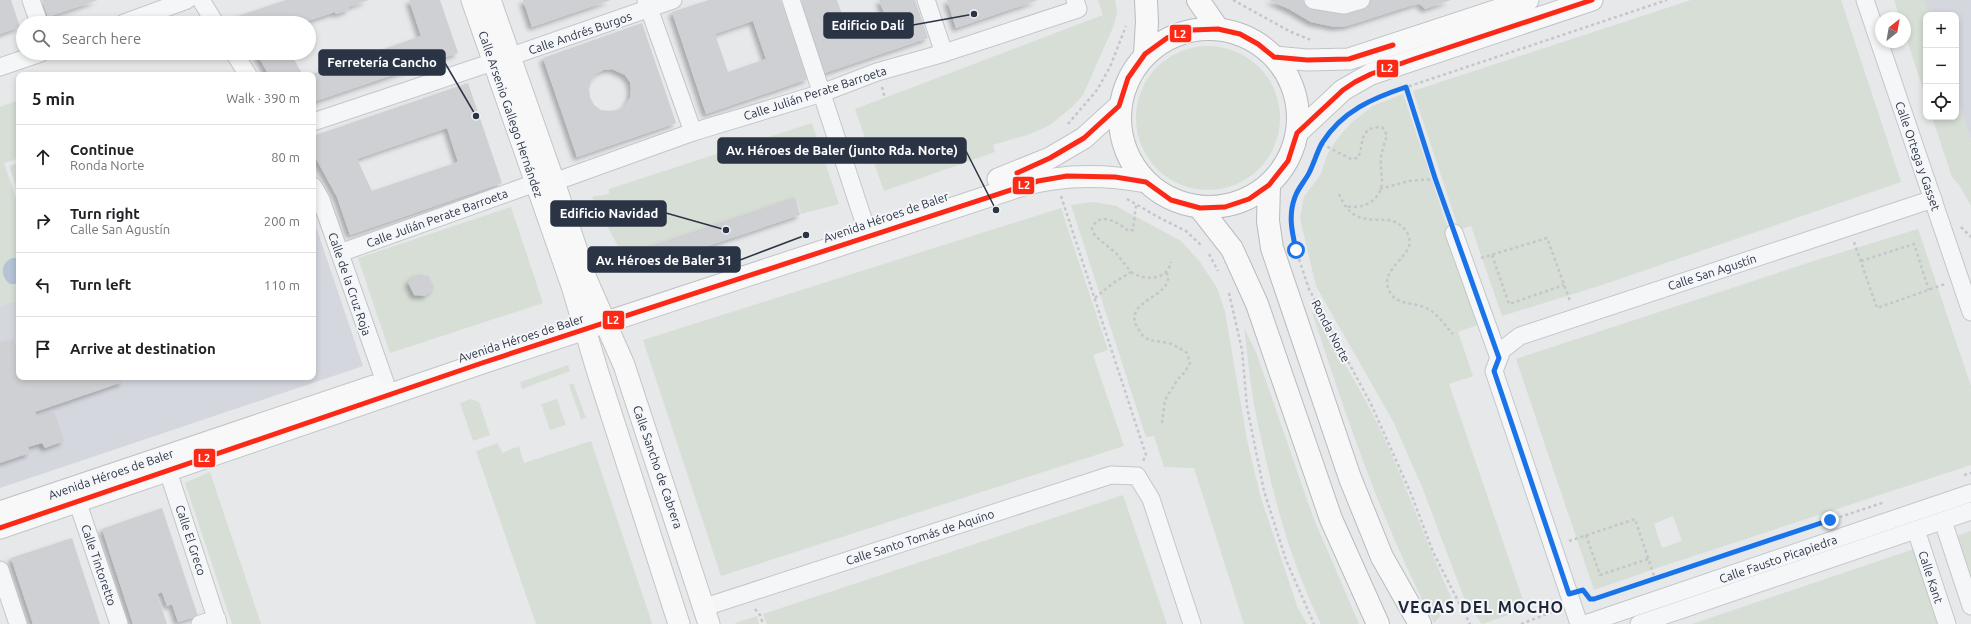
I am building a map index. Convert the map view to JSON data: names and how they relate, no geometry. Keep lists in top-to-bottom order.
{
  "streets": {
    "highway": ["Ronda Norte"],
    "main road": ["Calle Arsenio Gallego Hernández", "Avenida Héroes de Baler", "Calle Sancho de Cabrera"],
    "street": [
      "Calle Andrés Burgos",
      "Calle Julián Perate Barroeta",
      "Calle Ortega y Gasset",
      "Calle San Agustín",
      "Calle de la Cruz Roja",
      "Calle Santo Tomás de Aquino",
      "Calle El Greco",
      "Calle Fausto Picapiedra",
      "Calle Tintoretto",
      "Calle Kant"
    ]
  },
  "crossings": [
    ["Calle Andrés Burgos", "Calle Arsenio Gallego Hernández"],
    ["Calle Julián Perate Barroeta", "Calle Arsenio Gallego Hernández"],
    ["Calle Julián Perate Barroeta", "Calle de la Cruz Roja"],
    ["Calle Arsenio Gallego Hernández", "Avenida Héroes de Baler"],
    ["Calle Arsenio Gallego Hernández", "Calle Sancho de Cabrera"],
    ["Calle Ortega y Gasset", "Calle San Agustín"],
    ["Avenida Héroes de Baler", "Calle de la Cruz Roja"],
    ["Avenida Héroes de Baler", "Calle Sancho de Cabrera"],
    ["Avenida Héroes de Baler", "Calle El Greco"],
    ["Avenida Héroes de Baler", "Calle Tintoretto"],
    ["Calle Sancho de Cabrera", "Calle Santo Tomás de Aquino"],
    ["Calle Fausto Picapiedra", "Calle Kant"]
  ],
  "districts": ["VEGAS DEL MOCHO"],
  "places": [
    "Edificio Dalí",
    "Ferretería Cancho",
    "Av. Héroes de Baler (junto Rda. Norte)",
    "Edificio Navidad",
    "Av. Héroes de Baler 31"
  ],
  "lines": ["transit line L2"],
  "north": "top right",
  "page": {
    "map_buttons": ["+", "−"],
    "search": "Search here",
    "heading": ["5 min", "Walk · 390 m"],
    "list": [
      ["Continue", "Ronda Norte", "80 m"],
      ["Turn right", "Calle San Agustín", "200 m"],
      ["Turn left", "110 m"],
      "Arrive at destination"
    ]
  }
}
